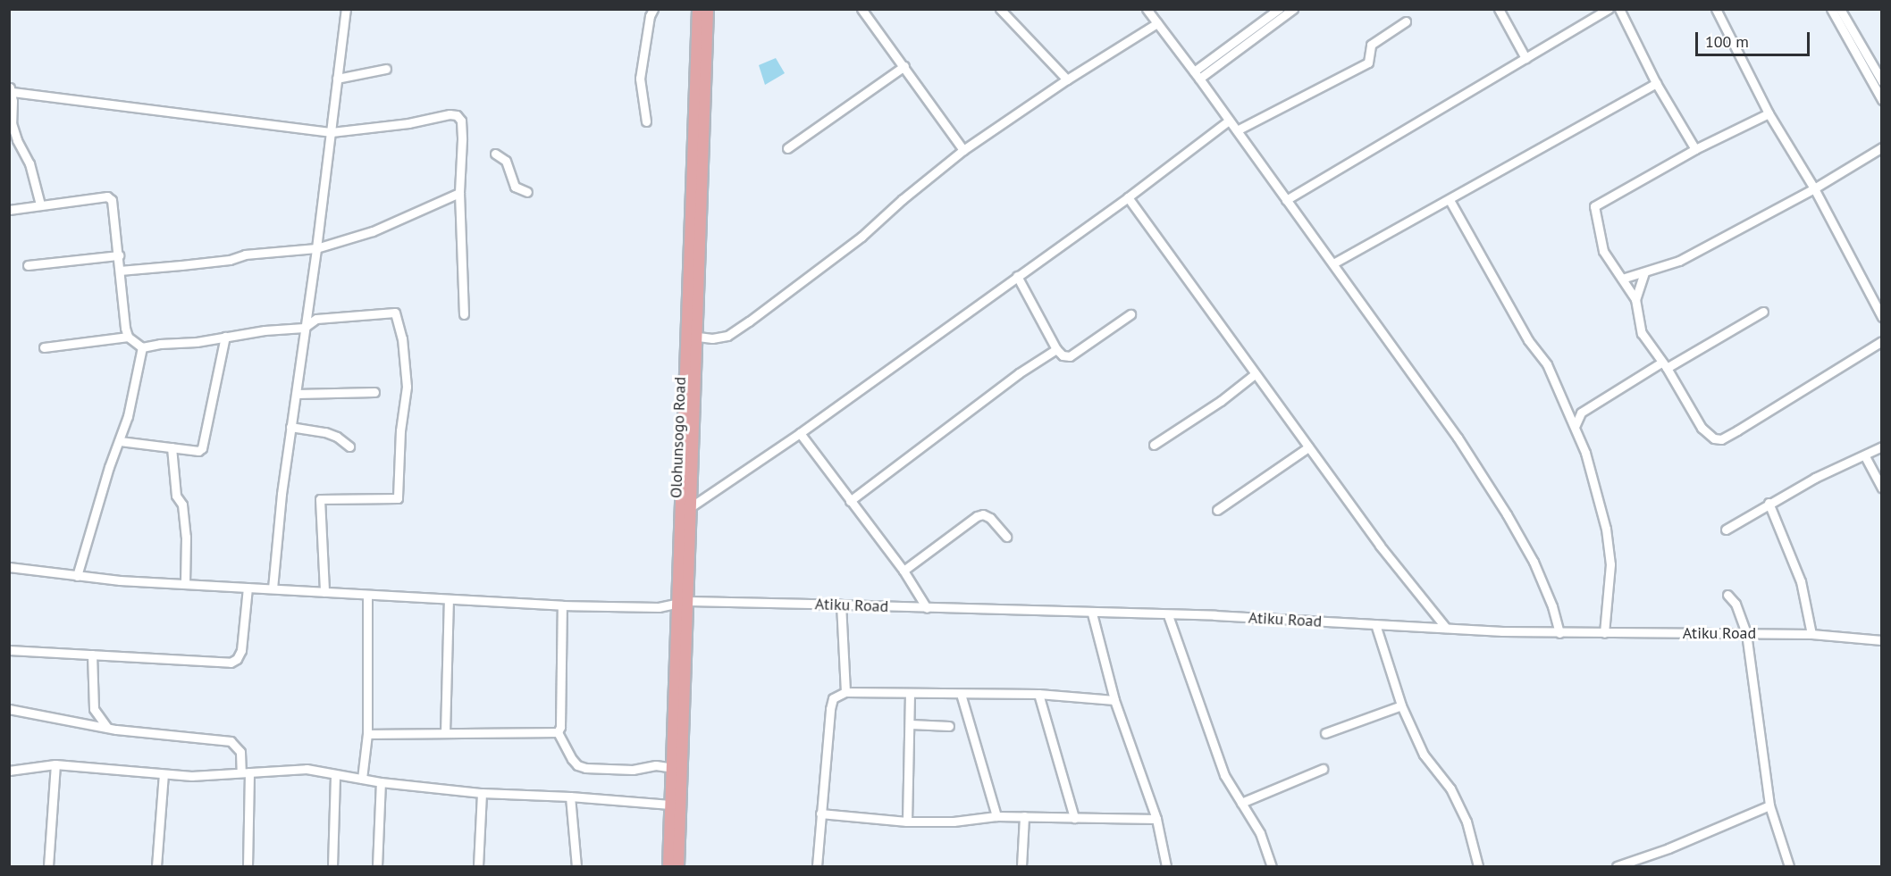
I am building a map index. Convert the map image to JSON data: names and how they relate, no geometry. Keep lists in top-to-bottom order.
{
  "streets": {
    "main road": ["Olohunsogo Road"],
    "street": ["Atiku Road"]
  },
  "crossings": [
    ["Olohunsogo Road", "Atiku Road"]
  ],
  "scale_bar": "100 m"
}
